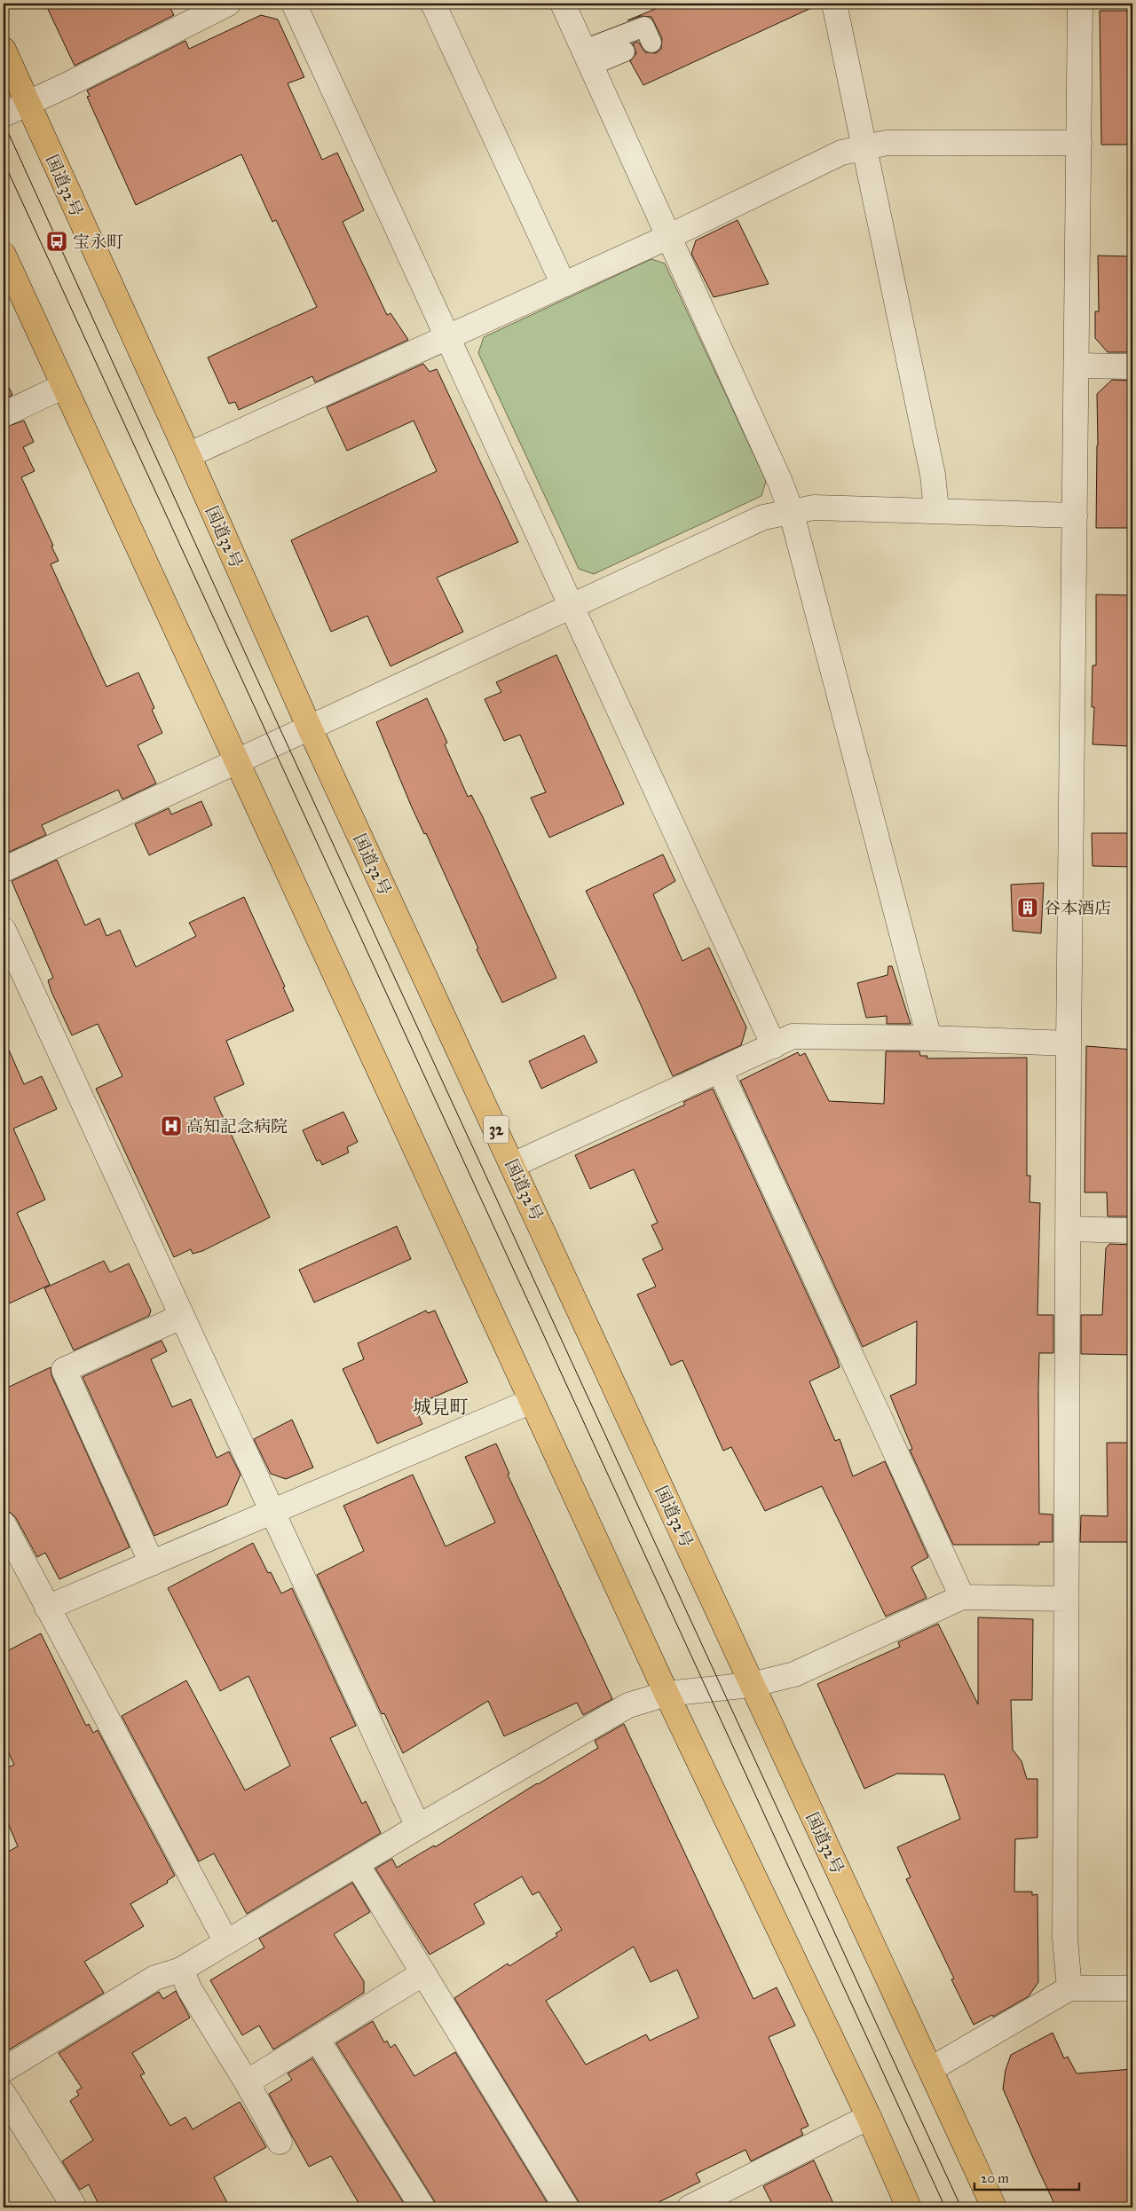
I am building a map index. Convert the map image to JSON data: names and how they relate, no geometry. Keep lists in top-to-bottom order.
{
  "streets": {
    "highway": ["国道32号", "32"]
  },
  "districts": ["城見町"],
  "places": {
    "bus stop": ["宝永町"],
    "building": ["谷本酒店"],
    "hospital": ["高知記念病院"]
  },
  "scale_bar": "20 m"
}
